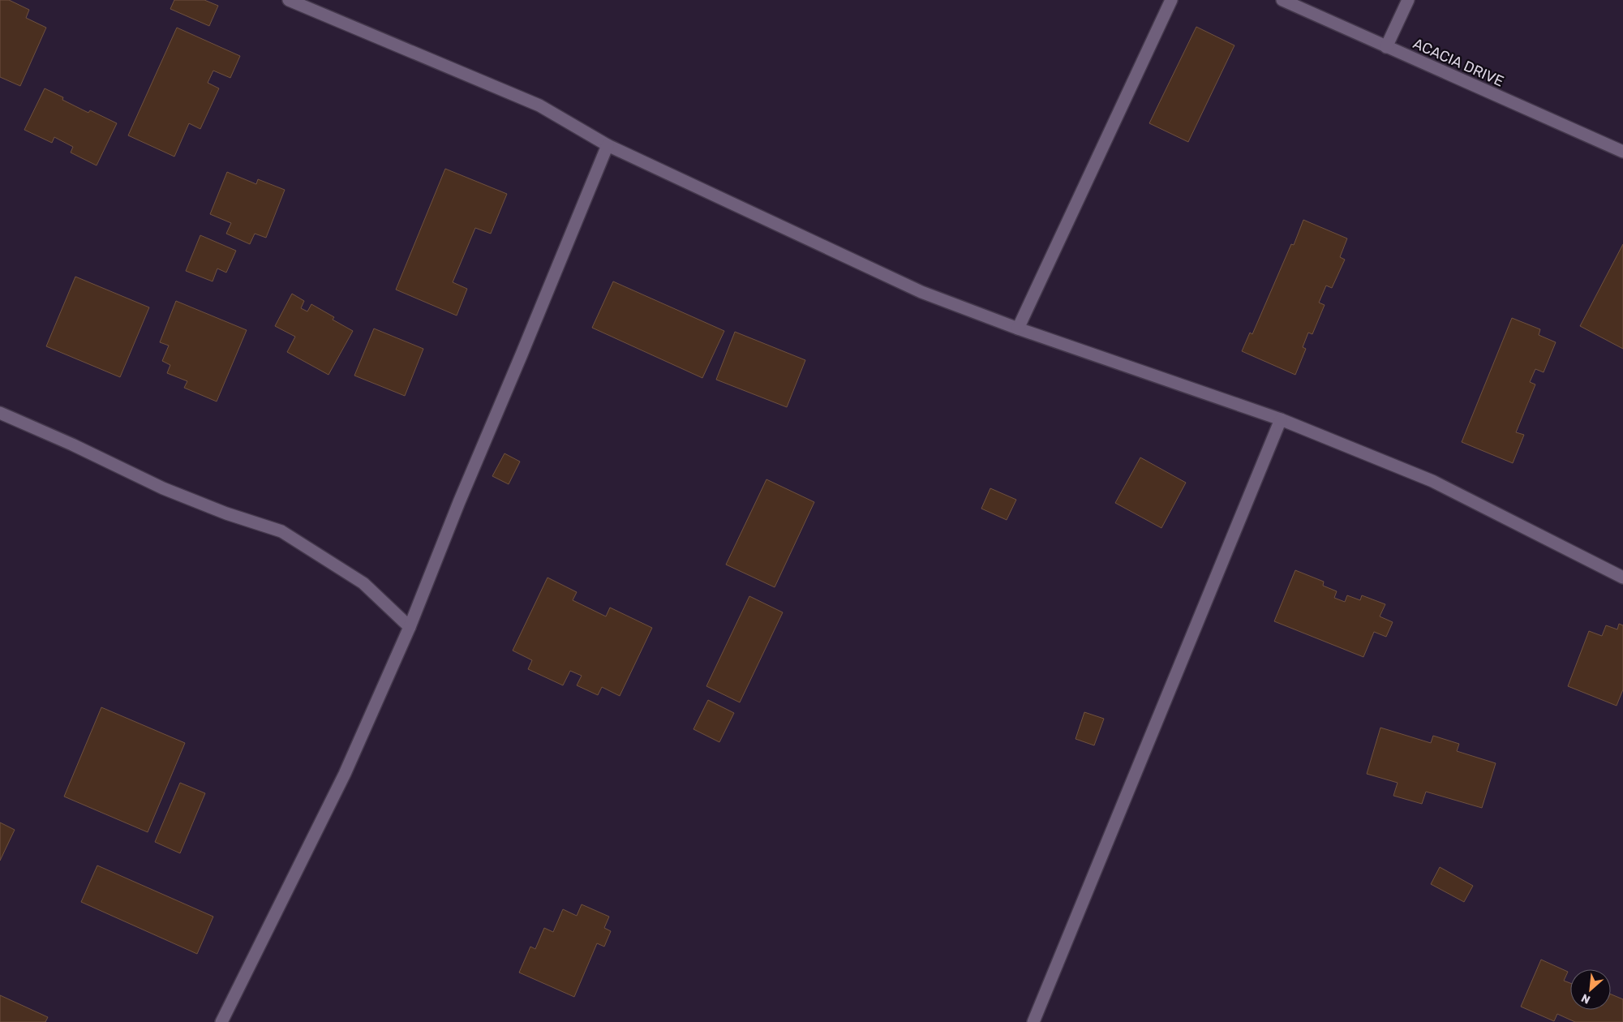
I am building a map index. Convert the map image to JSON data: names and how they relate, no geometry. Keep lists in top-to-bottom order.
{
  "streets": {
    "street": ["ACACIA DRIVE"]
  },
  "north": "bottom left"
}
